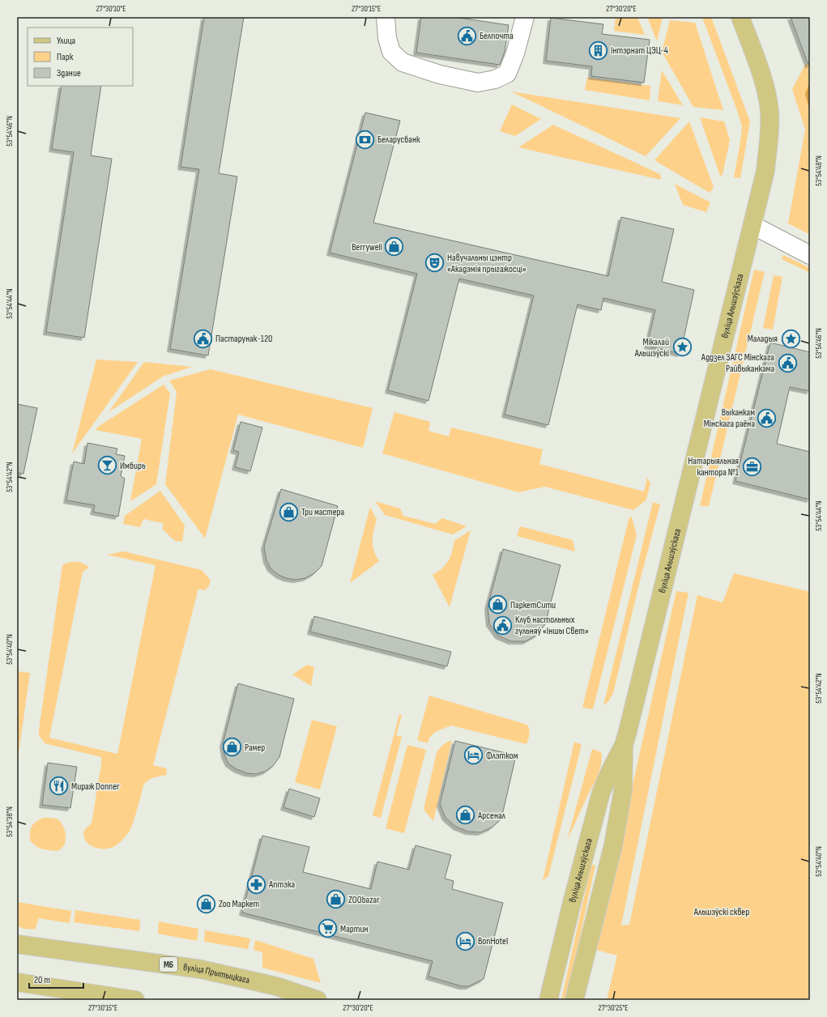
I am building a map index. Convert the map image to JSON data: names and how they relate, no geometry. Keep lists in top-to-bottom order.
{
  "streets": {
    "main road": ["вуліца Альшэўскага", "М6", "вуліца Прытыцкага"]
  },
  "parks": ["Альшэўскі сквер"],
  "places": {
    "public building": [
      "Белпочта",
      "Пастарунак-120",
      "Аддзел ЗАГС Мінскага Райвыканкама",
      "Выканкам Мінскага раёна",
      "Клуб настольных гульняў «Іншы Свет»"
    ],
    "building": ["Інтэрнат ЦЭЦ-4"],
    "bank": ["Беларусбанк"],
    "shop": [
      "Berrywell",
      "Три мастера",
      "ПаркетСити",
      "Рамер",
      "Арсенал",
      "ZOObazar",
      "Zoo Маркет"
    ],
    "theatre": ["Навучальны цэнтр «Акадэмія прыгажосці»"],
    "place": ["Маладыя", "Мікалай Альшэўскі"],
    "bar": ["Имбирь"],
    "office": ["Натарыяльная кантора №1"],
    "hotel": ["Флэтком", "BonHotel"],
    "restaurant": ["Мираж Donner"],
    "pharmacy": ["Аптэка"],
    "supermarket": ["Мартин"]
  },
  "legend": ["Улица", "Парк", "Здание"],
  "scale_bar": "20 m",
  "coordinates": [
    "27°30'10\"E",
    "27°30'15\"E",
    "27°30'20\"E",
    "53°54'46\"N",
    "53°54'48\"N",
    "53°54'44\"N",
    "53°54'42\"N",
    "53°54'40\"N",
    "53°54'38\"N",
    "27°30'25\"E"
  ]
}
